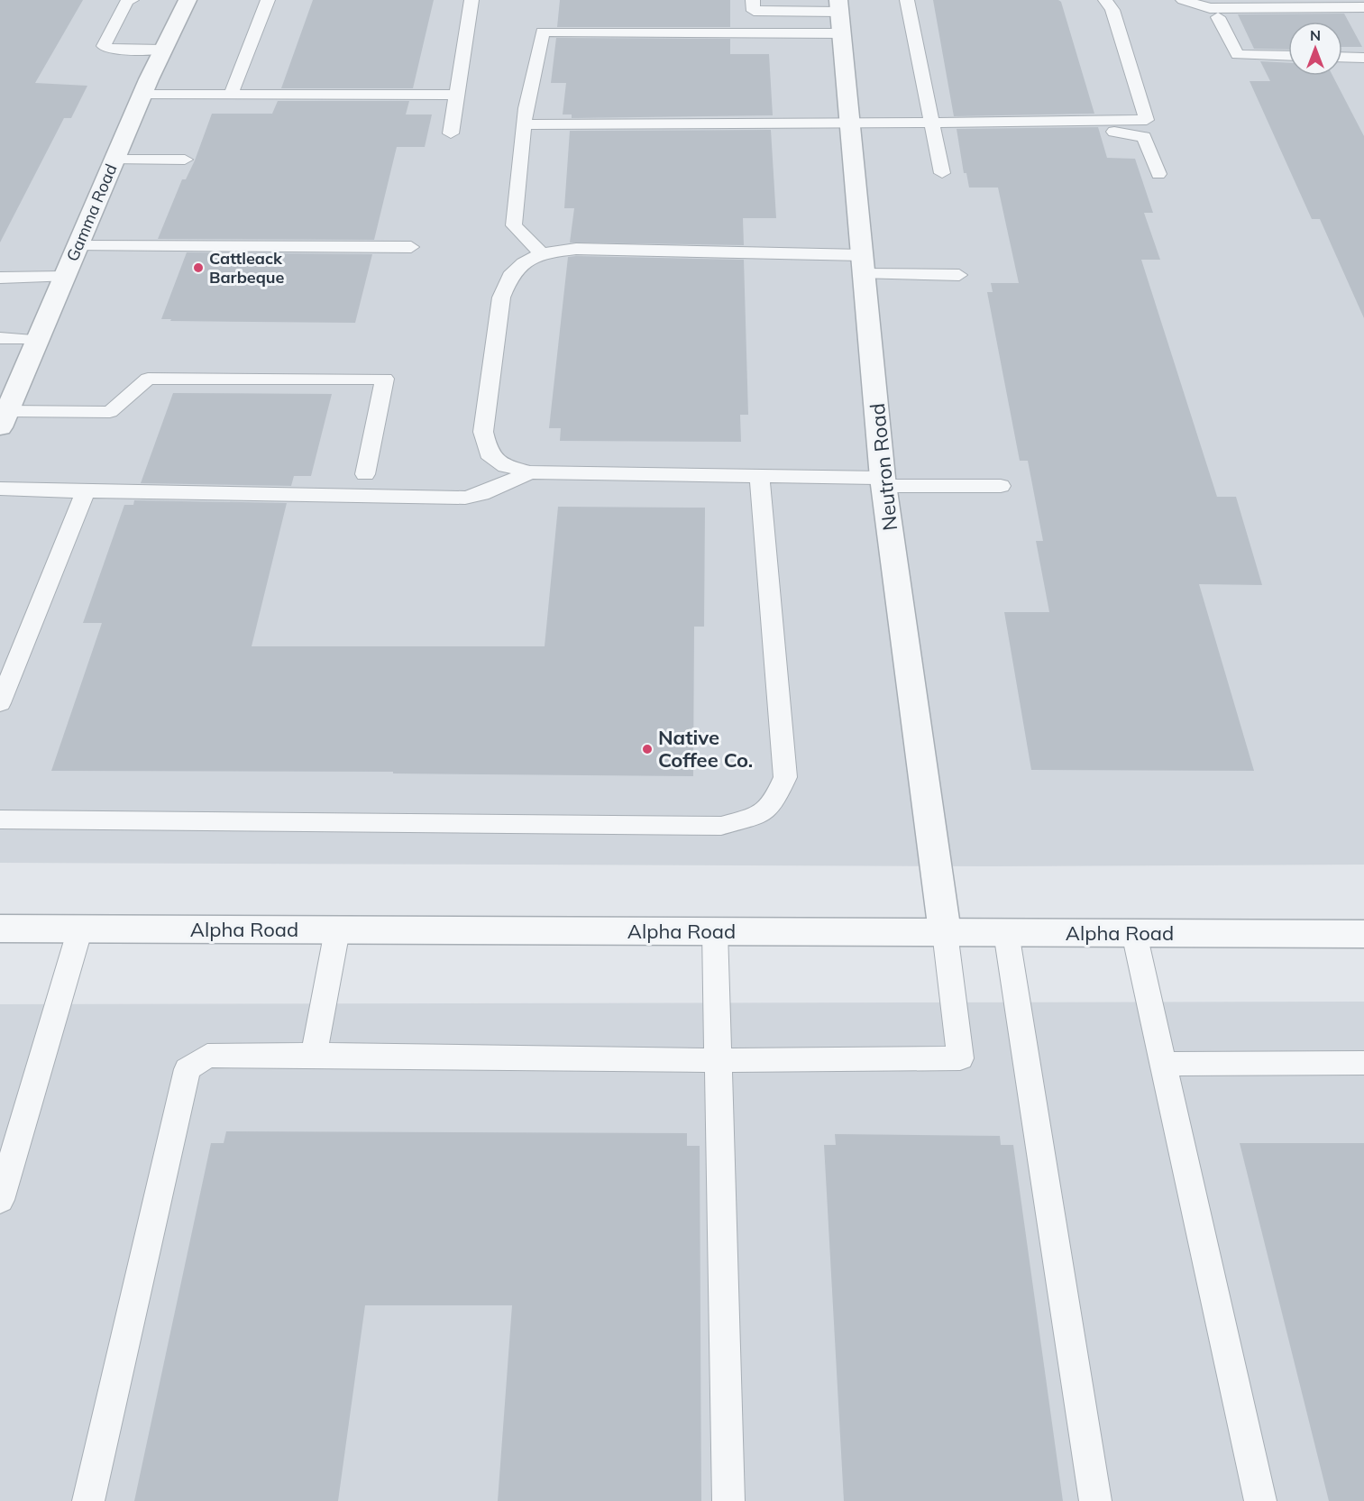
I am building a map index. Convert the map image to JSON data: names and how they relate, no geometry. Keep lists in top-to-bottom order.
{
  "streets": {
    "street": ["Gamma Road", "Neutron Road", "Alpha Road"]
  },
  "crossings": [
    ["Neutron Road", "Alpha Road"]
  ],
  "places": ["Cattleack Barbeque", "Native Coffee Co."],
  "north": "top"
}
